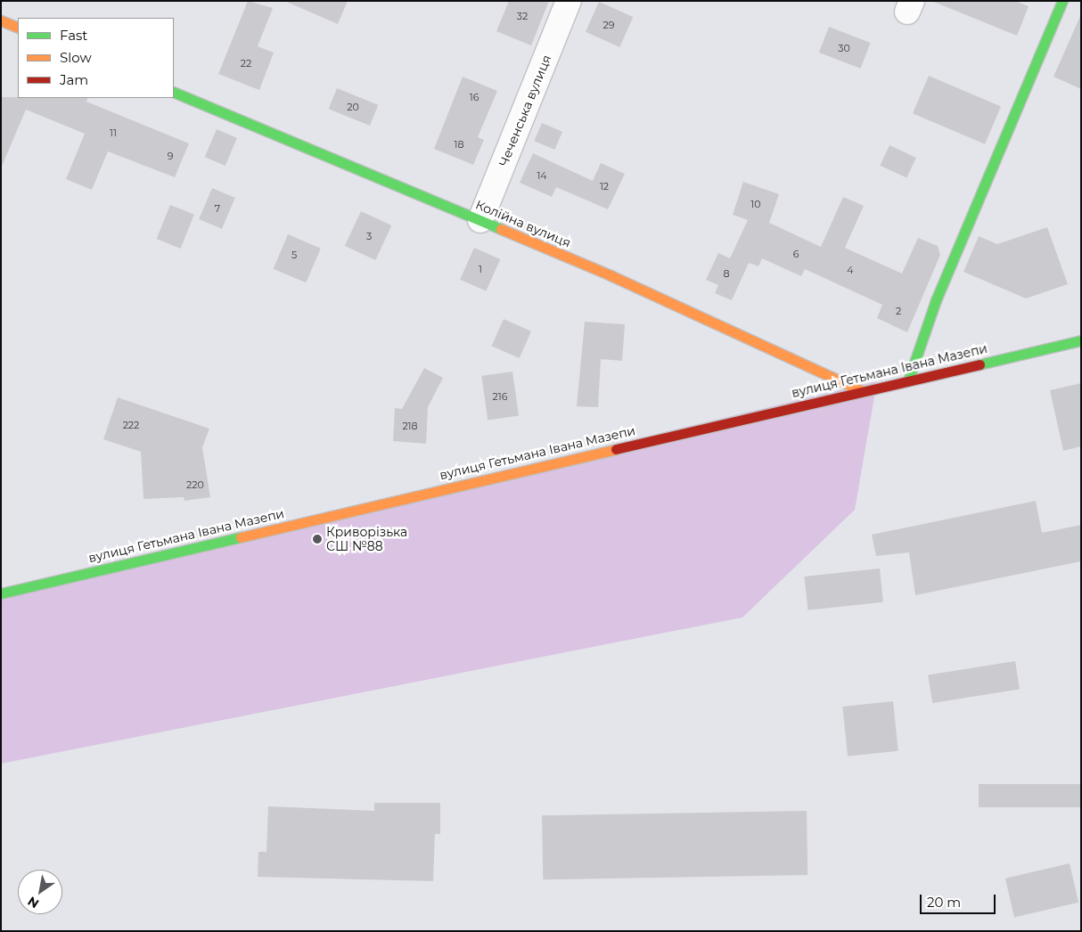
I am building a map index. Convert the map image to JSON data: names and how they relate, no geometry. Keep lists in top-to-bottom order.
{
  "streets": {
    "street": ["Чеченська вулиця", "Колійна вулиця", "вулиця Гетьмана Івана Мазепи"]
  },
  "crossings": [
    ["Чеченська вулиця", "Колійна вулиця"],
    ["Колійна вулиця", "вулиця Гетьмана Івана Мазепи"]
  ],
  "places": ["Криворізька СШ №88"],
  "house_numbers": [
    "32",
    "29",
    "30",
    "22",
    "16",
    "20",
    "11",
    "18",
    "9",
    "14",
    "12",
    "10",
    "7",
    "3",
    "6",
    "5",
    "1",
    "4",
    "8",
    "2",
    "216",
    "222",
    "218",
    "220"
  ],
  "legend": ["Fast", "Slow", "Jam"],
  "scale_bar": "20 m",
  "north": "bottom left"
}
